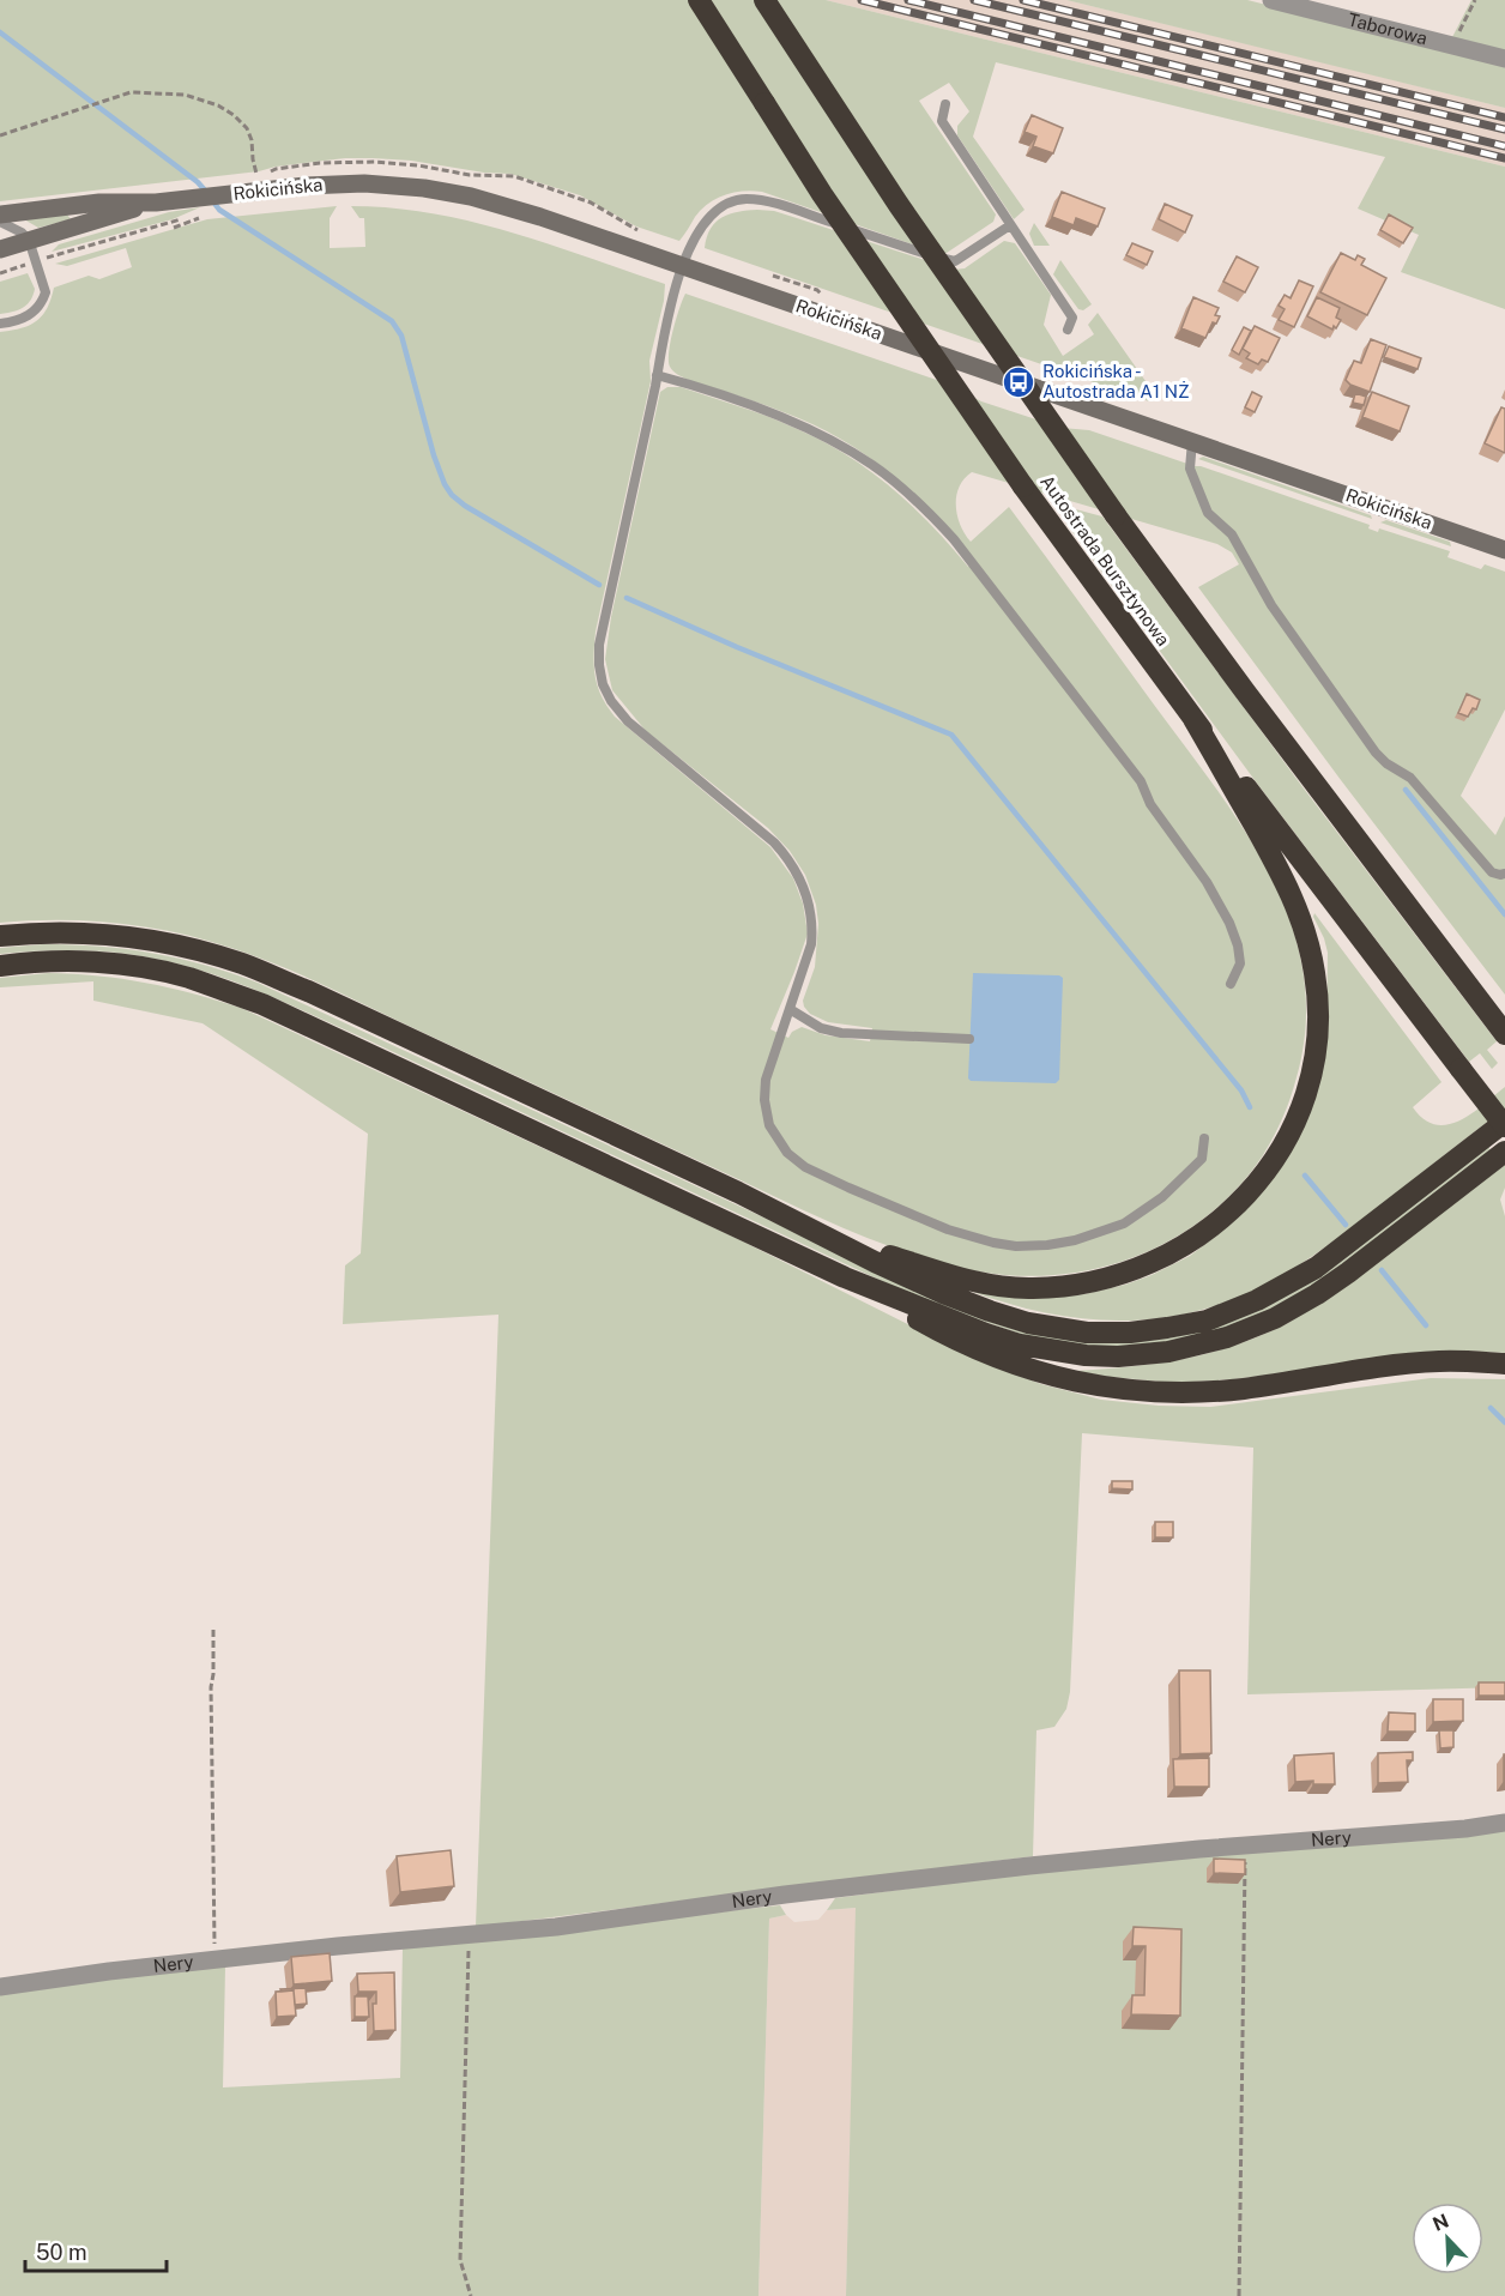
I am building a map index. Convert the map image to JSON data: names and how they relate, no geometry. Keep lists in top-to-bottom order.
{
  "streets": {
    "highway": ["Autostrada Bursztynowa"],
    "main road": ["Rokicińska"],
    "street": ["Taborowa", "Nery"]
  },
  "places": {
    "bus stop": ["Rokicińska - Autostrada A1 NŻ"]
  },
  "scale_bar": "50 m",
  "north": "top left"
}
